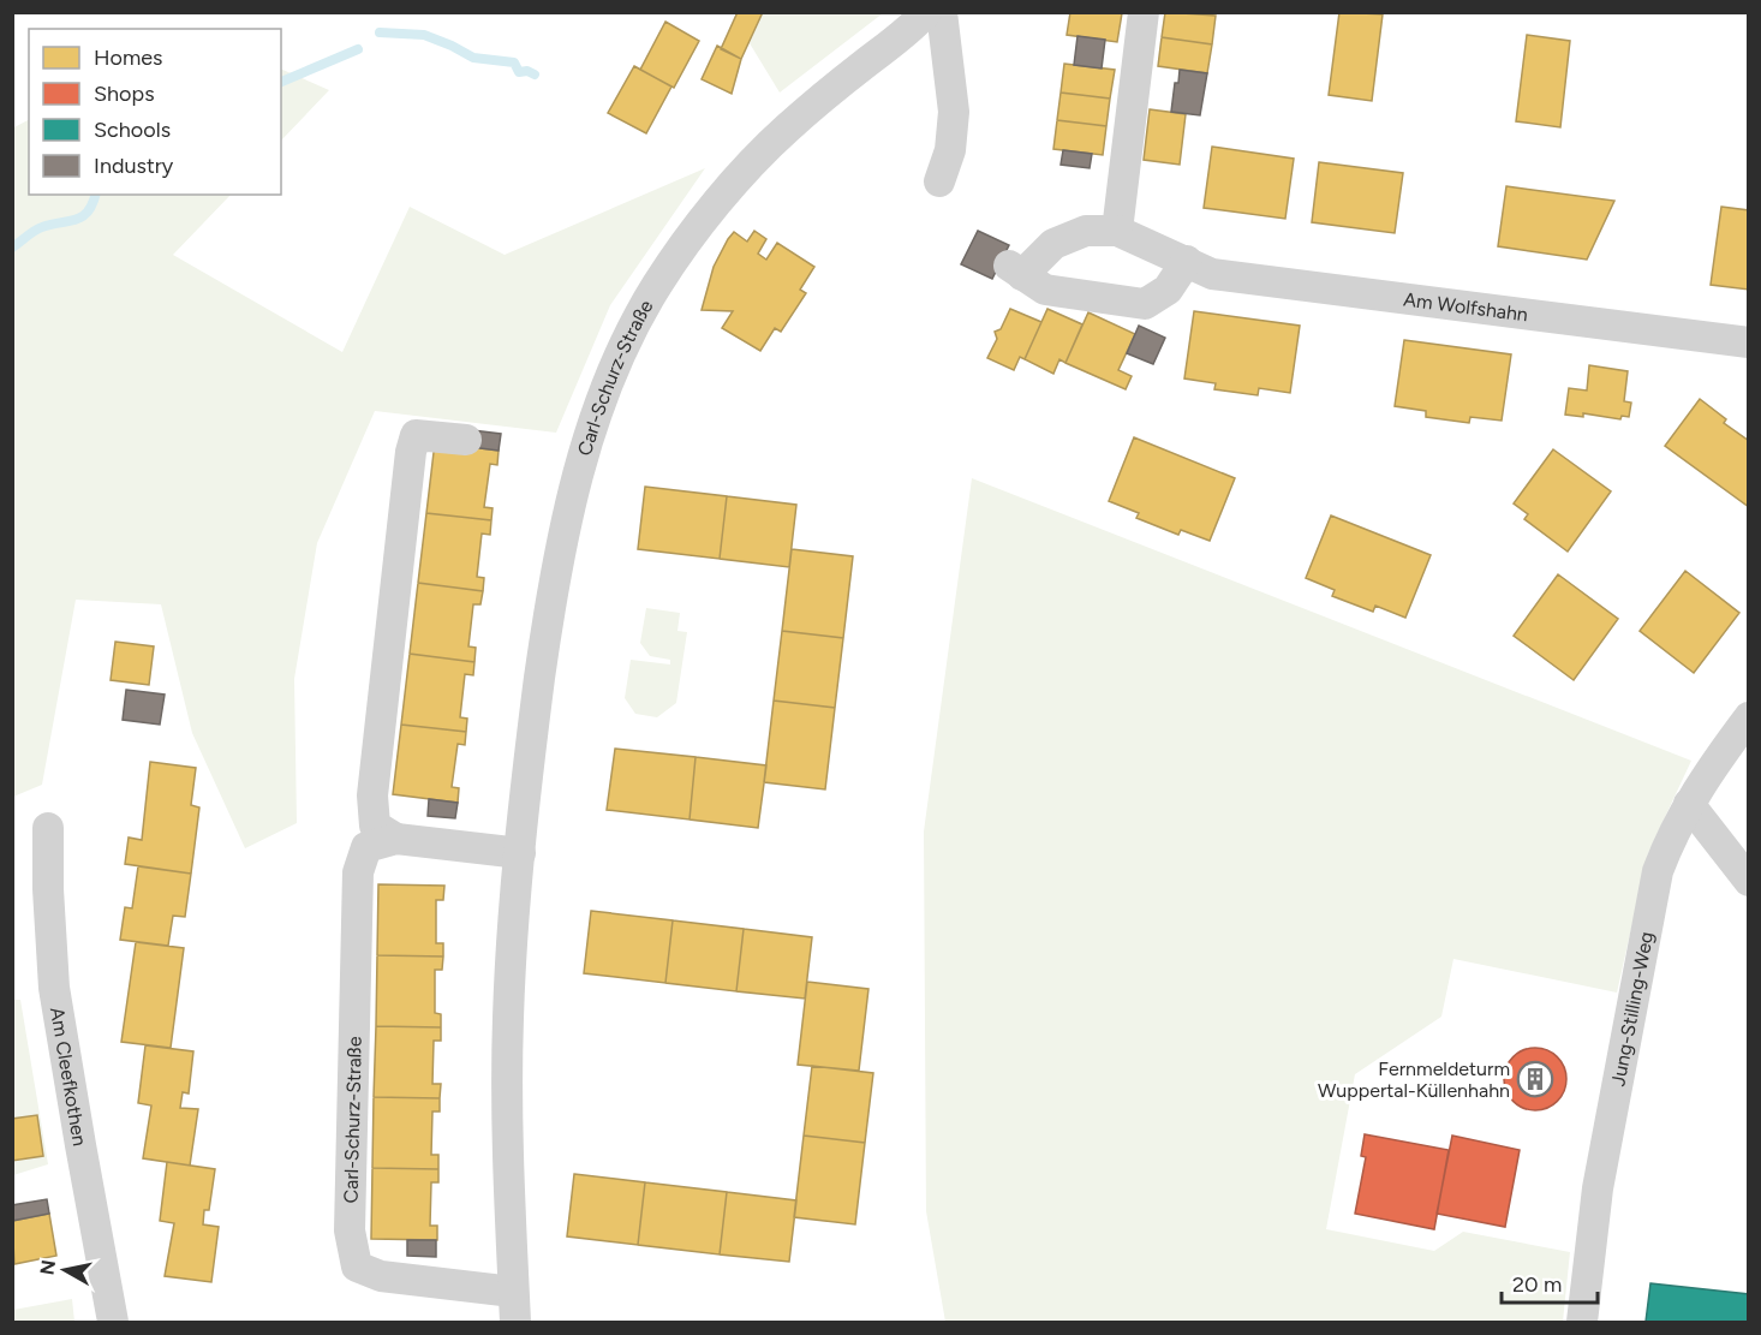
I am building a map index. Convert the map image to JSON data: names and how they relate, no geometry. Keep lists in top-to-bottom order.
{
  "streets": {
    "street": [
      "Am Wolfshahn",
      "Carl-Schurz-Straße",
      "Jung-Stilling-Weg",
      "Am Cleefkothen"
    ]
  },
  "places": {
    "building": ["Fernmeldeturm Wuppertal-Küllenhahn"]
  },
  "legend": [
    "Homes",
    "Shops",
    "Schools",
    "Industry"
  ],
  "scale_bar": "20 m",
  "north": "left"
}
